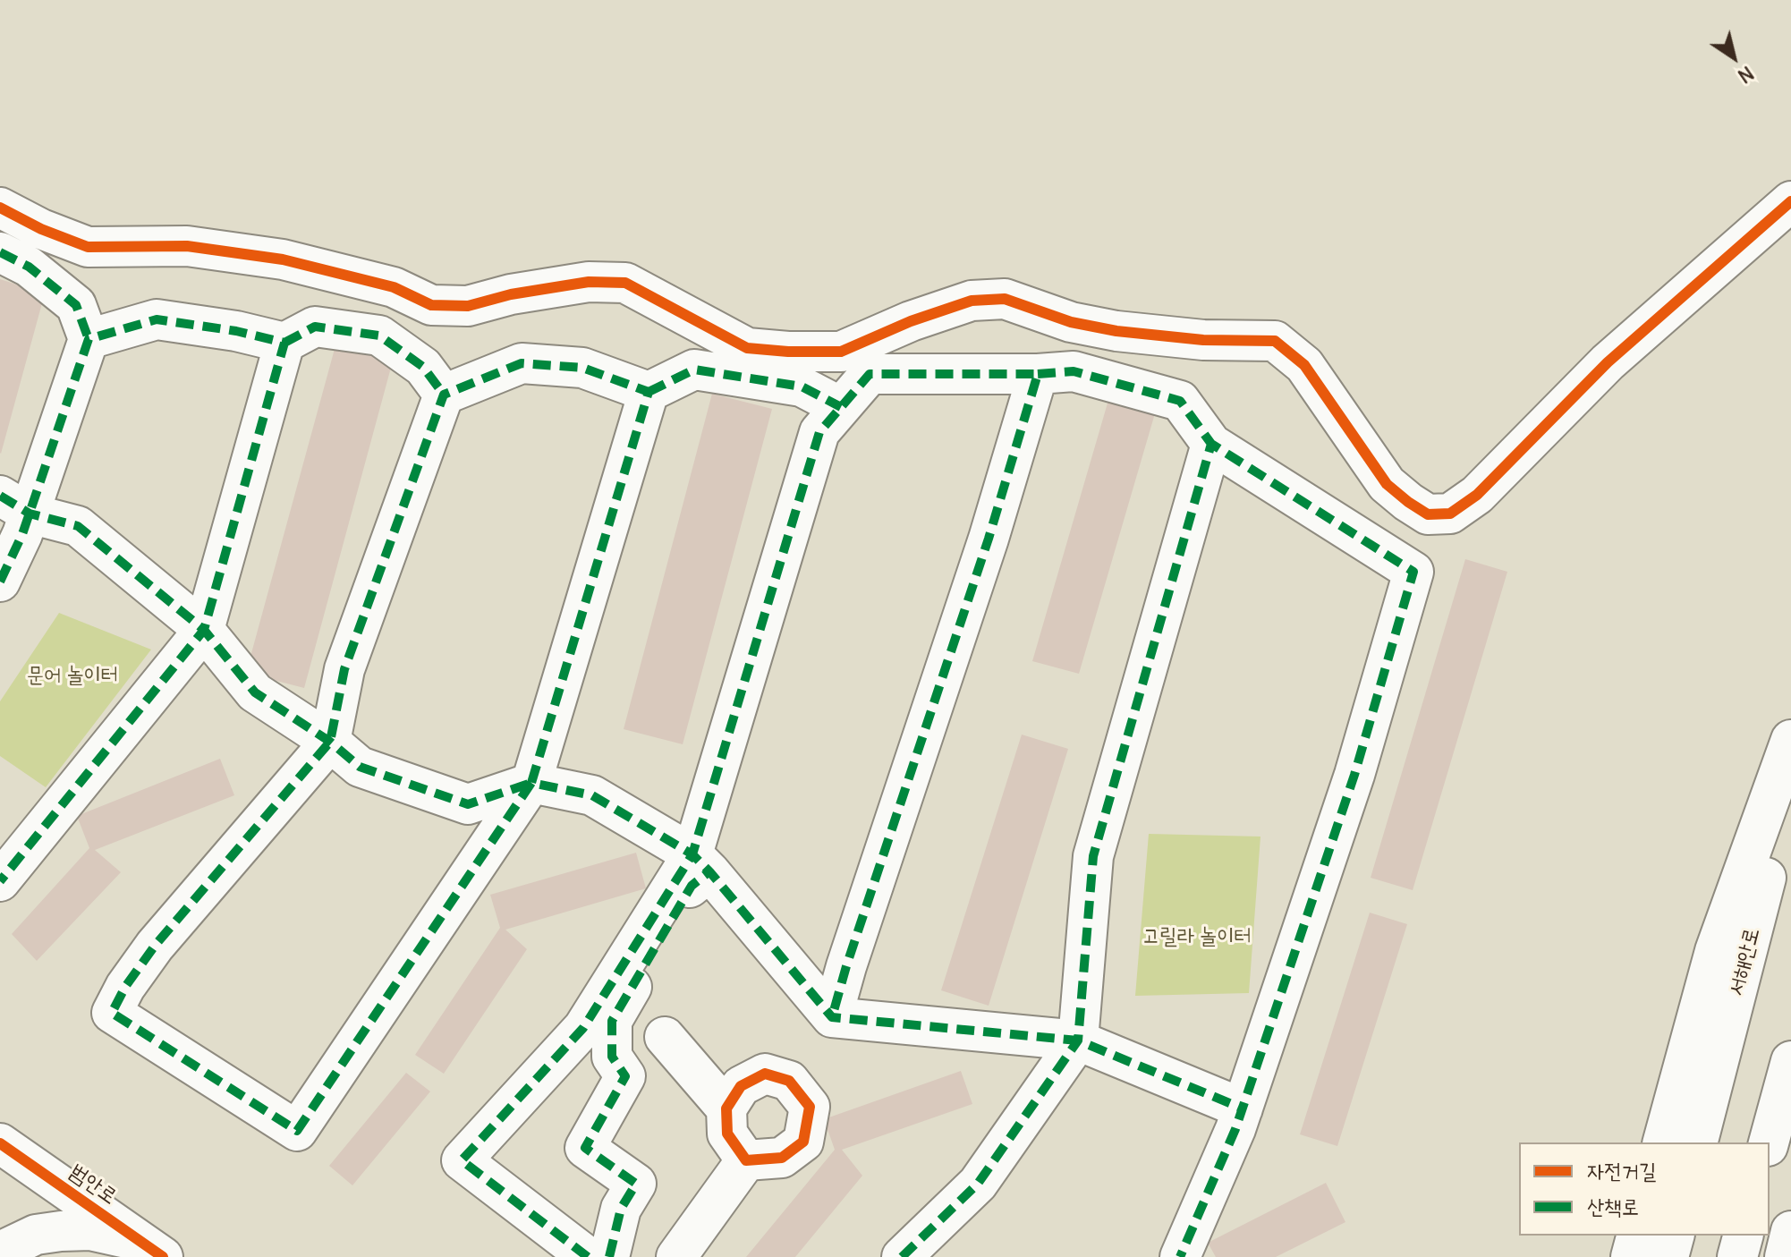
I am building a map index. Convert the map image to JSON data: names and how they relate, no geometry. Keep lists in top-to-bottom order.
{
  "streets": {
    "street": ["서해안로", "범안로"]
  },
  "parks": ["문어 놀이터", "고릴라 놀이터"],
  "legend": ["자전거길", "산책로"],
  "north": "bottom right"
}
